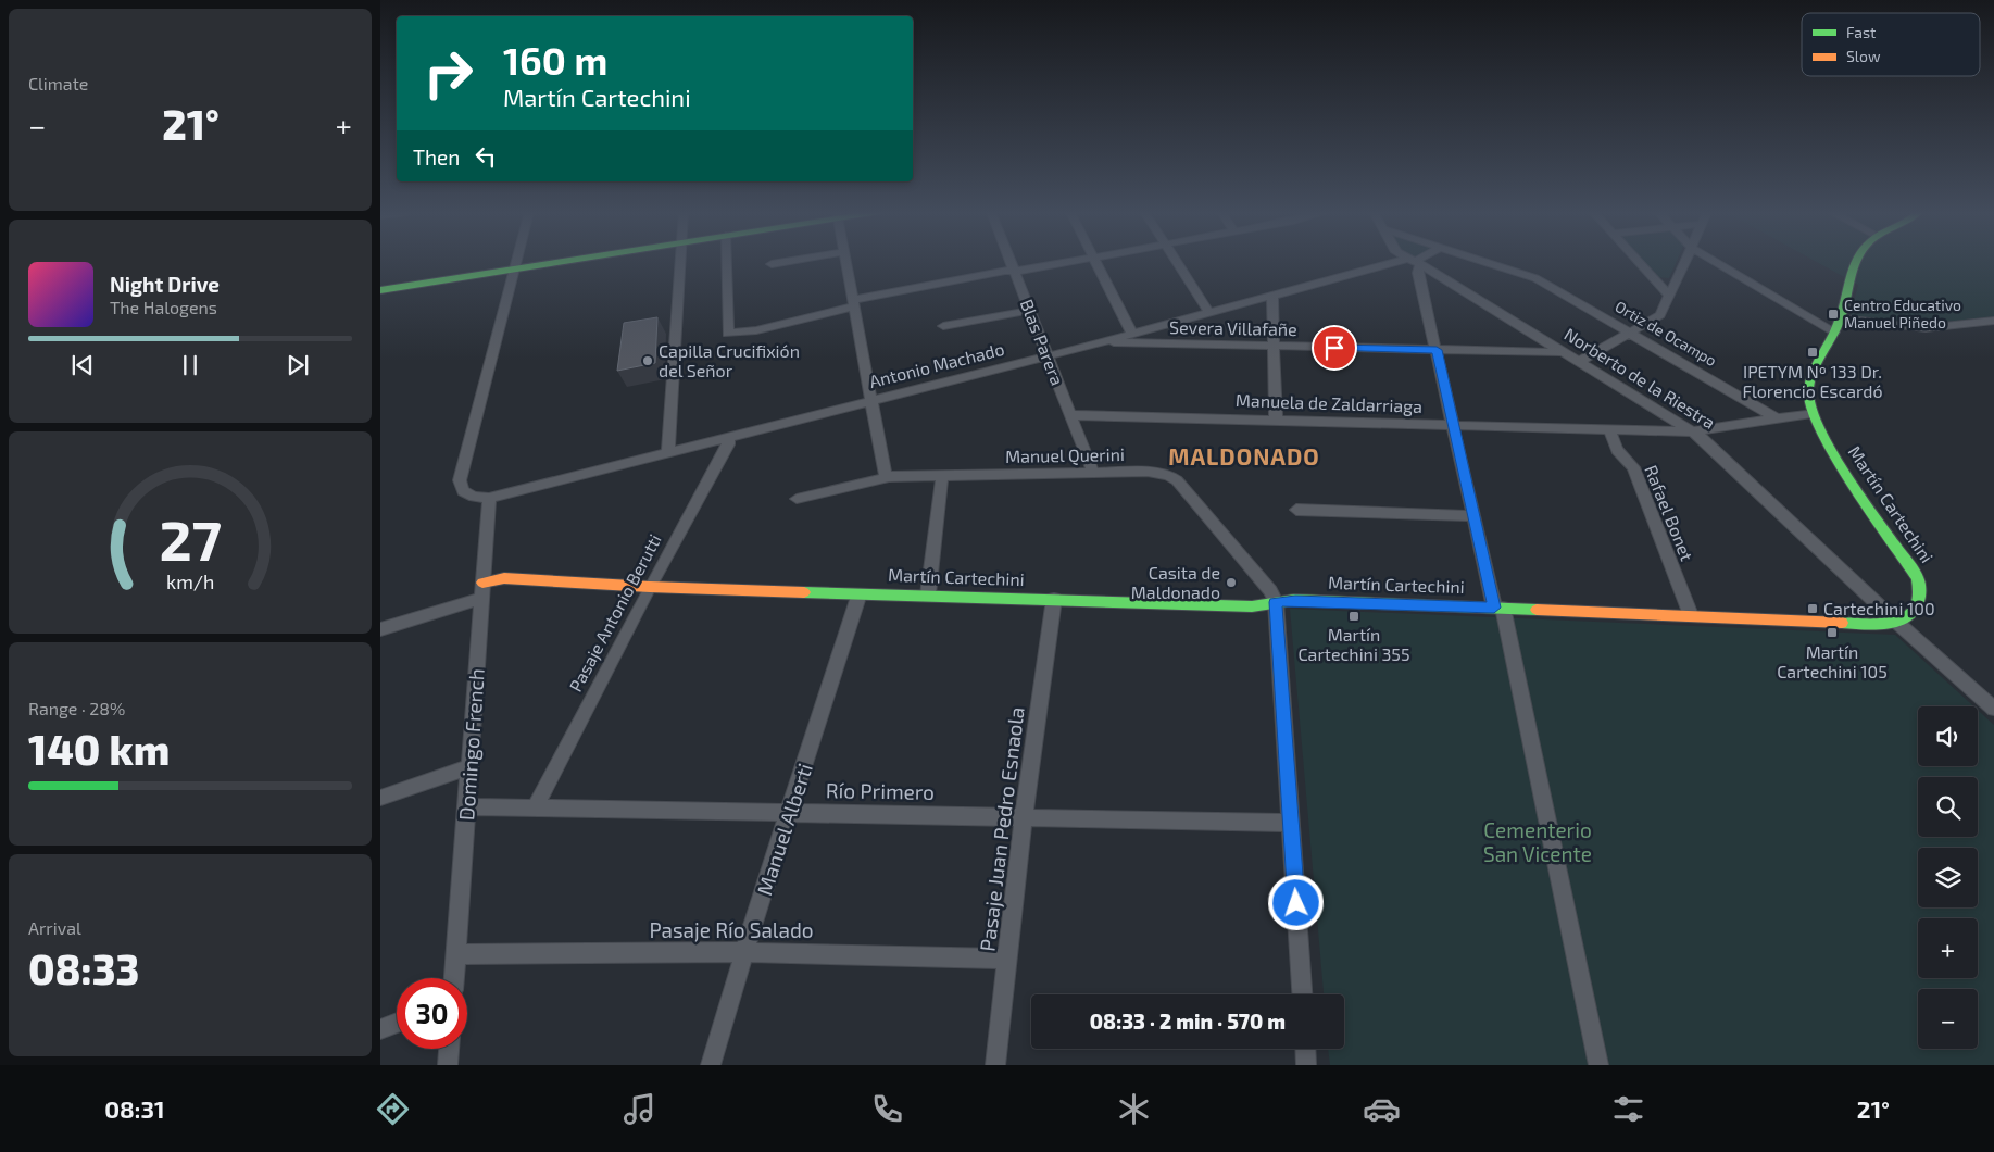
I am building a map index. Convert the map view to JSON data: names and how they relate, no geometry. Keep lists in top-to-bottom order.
{
  "streets": {
    "street": [
      "Severa Villafañe",
      "Ortiz de Ocampo",
      "Blas Parera",
      "Antonio Machado",
      "Norberto de la Riestra",
      "Manuela de Zaldarriaga",
      "Manuel Querini",
      "Martín Cartechini",
      "Rafael Bonet",
      "Pasaje Antonio Berutti",
      "Domingo French",
      "Río Primero",
      "Manuel Alberti",
      "Pasaje Juan Pedro Esnaola",
      "Pasaje Río Salado"
    ]
  },
  "crossings": [
    ["Severa Villafañe", "Antonio Machado"],
    ["Severa Villafañe", "Norberto de la Riestra"],
    ["Ortiz de Ocampo", "Manuela de Zaldarriaga"],
    ["Blas Parera", "Antonio Machado"],
    ["Blas Parera", "Manuela de Zaldarriaga"],
    ["Blas Parera", "Manuel Querini"],
    ["Antonio Machado", "Norberto de la Riestra"],
    ["Antonio Machado", "Pasaje Antonio Berutti"],
    ["Antonio Machado", "Domingo French"],
    ["Norberto de la Riestra", "Manuela de Zaldarriaga"],
    ["Norberto de la Riestra", "Martín Cartechini"],
    ["Manuela de Zaldarriaga", "Martín Cartechini"],
    ["Manuela de Zaldarriaga", "Rafael Bonet"],
    ["Manuel Querini", "Martín Cartechini"],
    ["Martín Cartechini", "Rafael Bonet"],
    ["Martín Cartechini", "Pasaje Antonio Berutti"],
    ["Martín Cartechini", "Domingo French"],
    ["Martín Cartechini", "Manuel Alberti"],
    ["Martín Cartechini", "Pasaje Juan Pedro Esnaola"],
    ["Pasaje Antonio Berutti", "Río Primero"],
    ["Domingo French", "Río Primero"],
    ["Domingo French", "Pasaje Río Salado"],
    ["Río Primero", "Manuel Alberti"],
    ["Río Primero", "Pasaje Juan Pedro Esnaola"],
    ["Manuel Alberti", "Pasaje Río Salado"],
    ["Pasaje Juan Pedro Esnaola", "Pasaje Río Salado"]
  ],
  "districts": ["MALDONADO"],
  "parks": ["Cementerio San Vicente"],
  "places": {
    "transit": [
      "Centro Educativo Manuel Piñedo",
      "IPETYM Nº 133 Dr. Florencio Escardó",
      "Cartechini 100",
      "Martín Cartechini 355",
      "Martín Cartechini 105"
    ],
    "other": ["Capilla Crucifixión del Señor", "Casita de Maldonado"]
  },
  "legend": ["Fast", "Slow"],
  "page": {
    "tile": [
      "Climate",
      ["Range · 28%", "140 km"],
      ["Arrival", "08:33"]
    ],
    "turn": ["160 m", "Martín Cartechini"],
    "heat": ["−", "21°", "+"],
    "then": "Then",
    "song": ["Night Drive", "The Halogens"],
    "map_buttons": ["+", "−"],
    "limit": "30",
    "trip": "08:33 · 2 min · 570 m",
    "tabs": ["08:31", "21°"],
    "gauge": ["27", "km/h"]
  }
}
